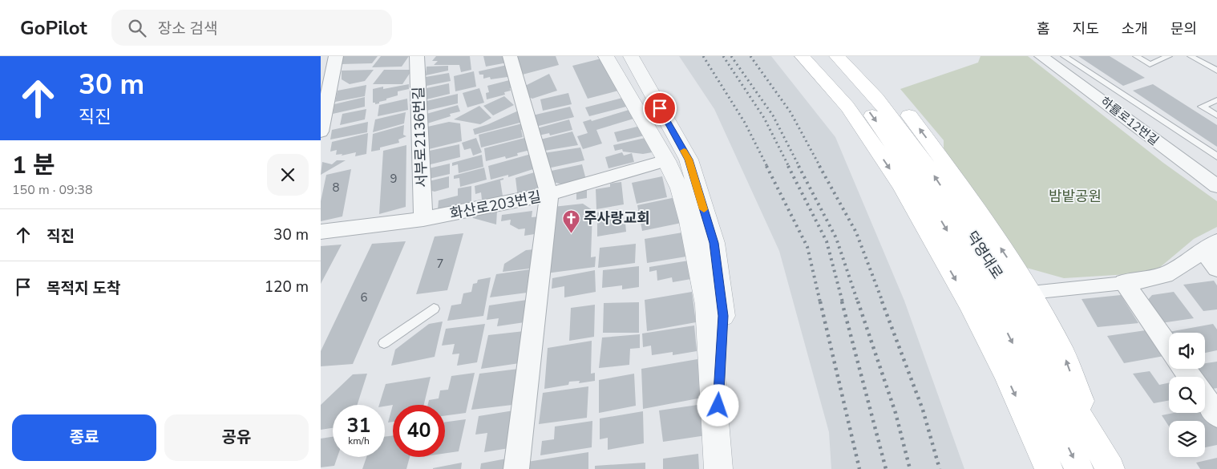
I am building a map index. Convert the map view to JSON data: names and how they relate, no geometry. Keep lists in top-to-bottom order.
{
  "streets": {
    "main road": ["덕영대로"],
    "street": ["하률로12번길", "서부로2136번길", "화산로203번길"]
  },
  "crossings": [
    ["서부로2136번길", "화산로203번길"]
  ],
  "parks": ["밤밭공원"],
  "places": {
    "church": ["주사랑교회"]
  },
  "house_numbers": [
    "9",
    "8",
    "7",
    "6"
  ],
  "page": {
    "header": "GoPilot",
    "search": "장소 검색",
    "nav": [
      "홈",
      "지도",
      "소개",
      "문의"
    ],
    "turn": ["30 m", "직진"],
    "heading": ["1 분", "150 m · 09:38"],
    "list": [
      {
        "name": "직진",
        "value": "30 m"
      },
      {
        "name": "목적지 도착",
        "value": "120 m"
      }
    ],
    "speed": "31 km/h",
    "limit": "40",
    "buttons": ["종료", "공유"]
  }
}
